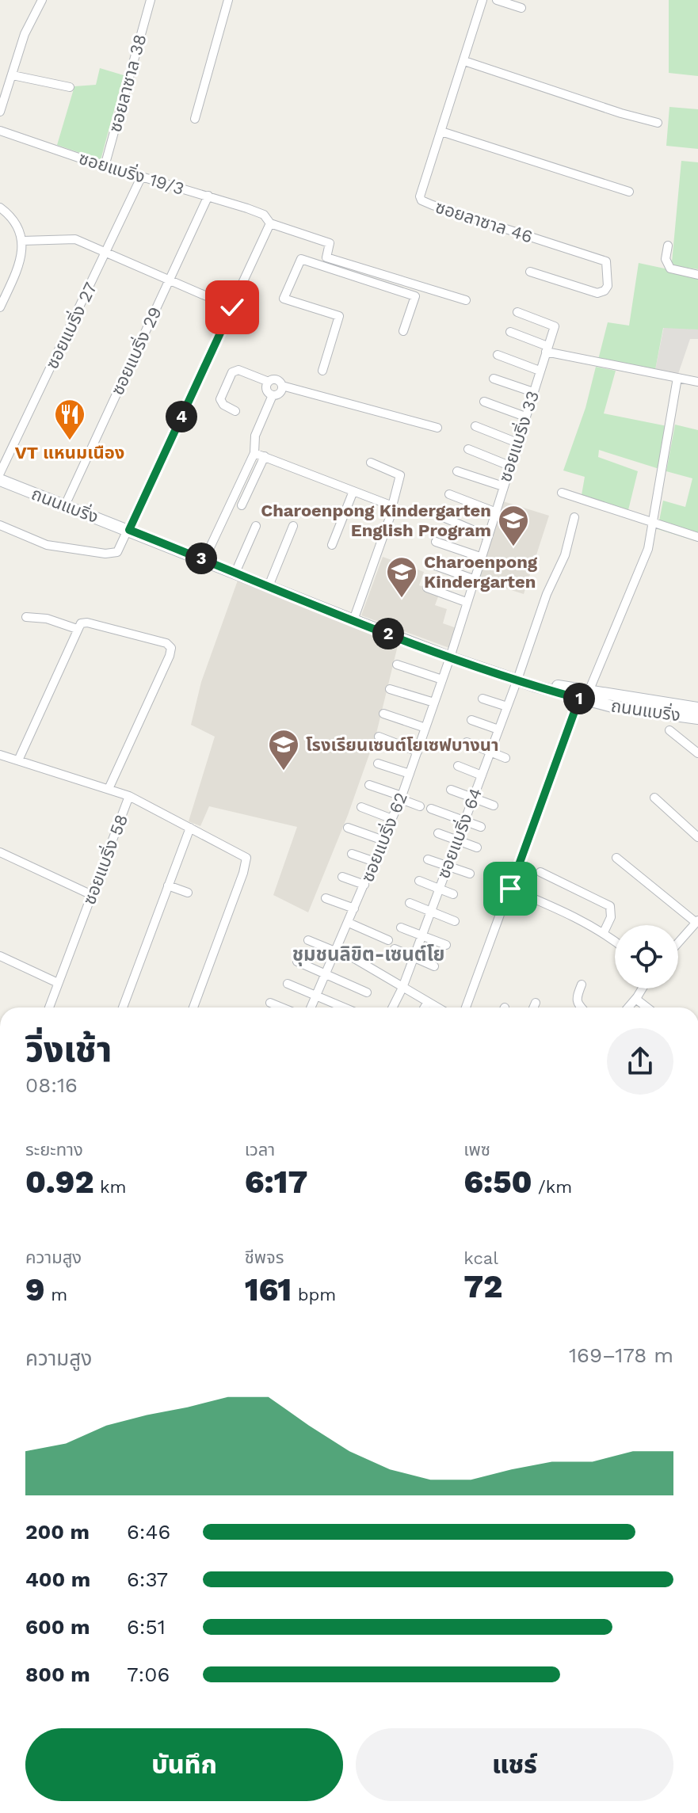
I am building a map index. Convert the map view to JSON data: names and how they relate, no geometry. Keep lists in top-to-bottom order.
{
  "streets": {
    "main road": ["ถนนแบริ่ง"],
    "street": [
      "ซอยลาซาล 38",
      "ซอยแบริ่ง 19/3",
      "ซอยลาซาล 46",
      "ซอยแบริ่ง 27",
      "ซอยแบริ่ง 29",
      "ซอยแบริ่ง 33",
      "ซอยแบริ่ง 64",
      "ซอยแบริ่ง 62",
      "ซอยแบริ่ง 58"
    ]
  },
  "crossings": [
    ["ซอยลาซาล 38", "ซอยแบริ่ง 19/3"],
    ["ซอยแบริ่ง 19/3", "ซอยแบริ่ง 27"],
    ["ซอยแบริ่ง 19/3", "ซอยแบริ่ง 29"],
    ["ซอยแบริ่ง 29", "ถนนแบริ่ง"],
    ["ซอยแบริ่ง 33", "ถนนแบริ่ง"],
    ["ซอยแบริ่ง 33", "ซอยแบริ่ง 62"],
    ["ถนนแบริ่ง", "ซอยแบริ่ง 64"],
    ["ถนนแบริ่ง", "ซอยแบริ่ง 62"]
  ],
  "districts": ["ชุมชนลิขิต-เซนต์โย"],
  "places": {
    "restaurant": ["VT แหนมเนือง"],
    "school or university": ["Charoenpong Kindergarten English Program", "Charoenpong Kindergarten", "โรงเรียนเซนต์โยเซฟบางนา"]
  },
  "page": {
    "pins": [
      "4",
      "3",
      "2",
      "1"
    ],
    "heading": ["วิ่งเช้า", "08:16"],
    "stats": [
      ["ระยะทาง", "0.92 km"],
      ["เวลา", "6:17"],
      ["เพซ", "6:50 /km"],
      ["ความสูง", "9 m"],
      ["ชีพจร", "161 bpm"],
      ["kcal", "72"]
    ],
    "chart": ["ความสูง", "169–178 m"],
    "list": [
      {
        "name": "200 m",
        "note": "6:46"
      },
      {
        "name": "400 m",
        "note": "6:37"
      },
      {
        "name": "600 m",
        "note": "6:51"
      },
      {
        "name": "800 m",
        "note": "7:06"
      }
    ],
    "buttons": ["บันทึก", "แชร์"]
  }
}
